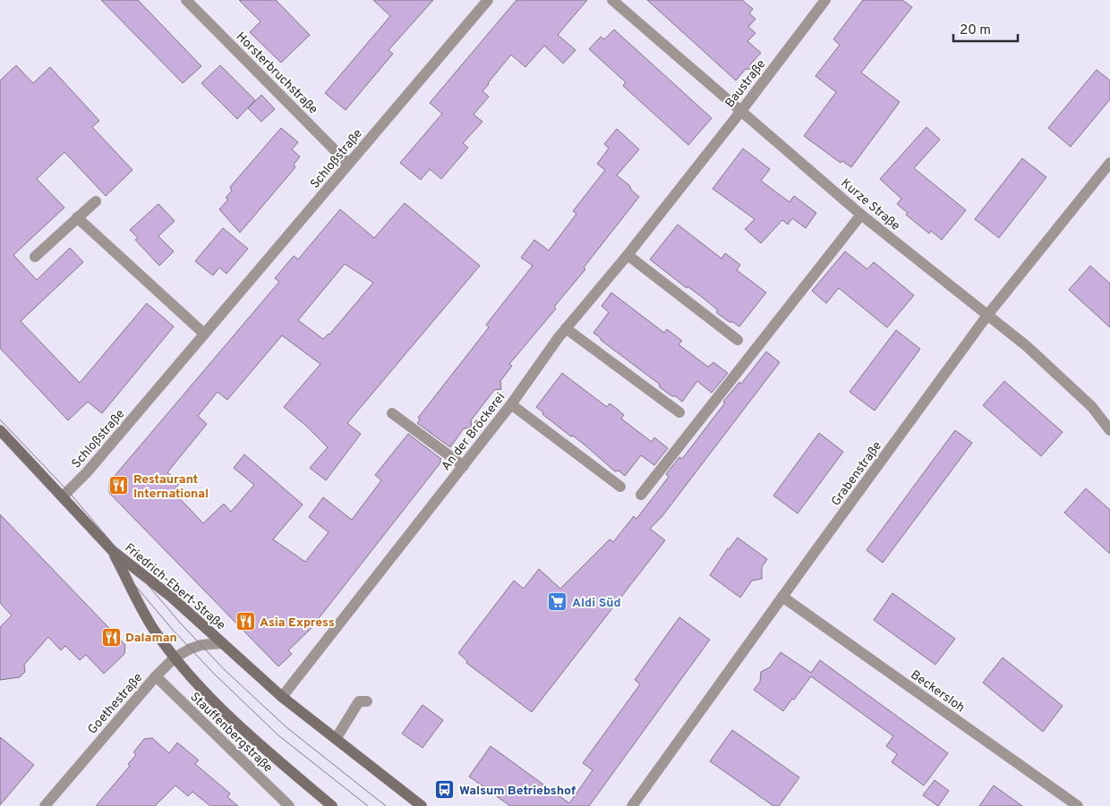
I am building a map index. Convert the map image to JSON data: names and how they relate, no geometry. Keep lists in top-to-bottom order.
{
  "streets": {
    "main road": ["Friedrich-Ebert-Straße"],
    "street": [
      "Horsterbruchstraße",
      "Baustraße",
      "Schloßstraße",
      "Kurze Straße",
      "An der Bröckerei",
      "Grabenstraße",
      "Beckersloh",
      "Goethestraße",
      "Stauffenbergstraße"
    ]
  },
  "crossings": [
    ["Horsterbruchstraße", "Schloßstraße"],
    ["Baustraße", "Kurze Straße"],
    ["Baustraße", "An der Bröckerei"],
    ["Kurze Straße", "Grabenstraße"],
    ["An der Bröckerei", "Friedrich-Ebert-Straße"],
    ["Grabenstraße", "Beckersloh"],
    ["Friedrich-Ebert-Straße", "Goethestraße"],
    ["Goethestraße", "Stauffenbergstraße"]
  ],
  "places": {
    "restaurant": ["Restaurant International", "Asia Express", "Dalaman"],
    "supermarket": ["Aldi Süd"],
    "bus stop": ["Walsum Betriebshof"]
  },
  "scale_bar": "20 m"
}
